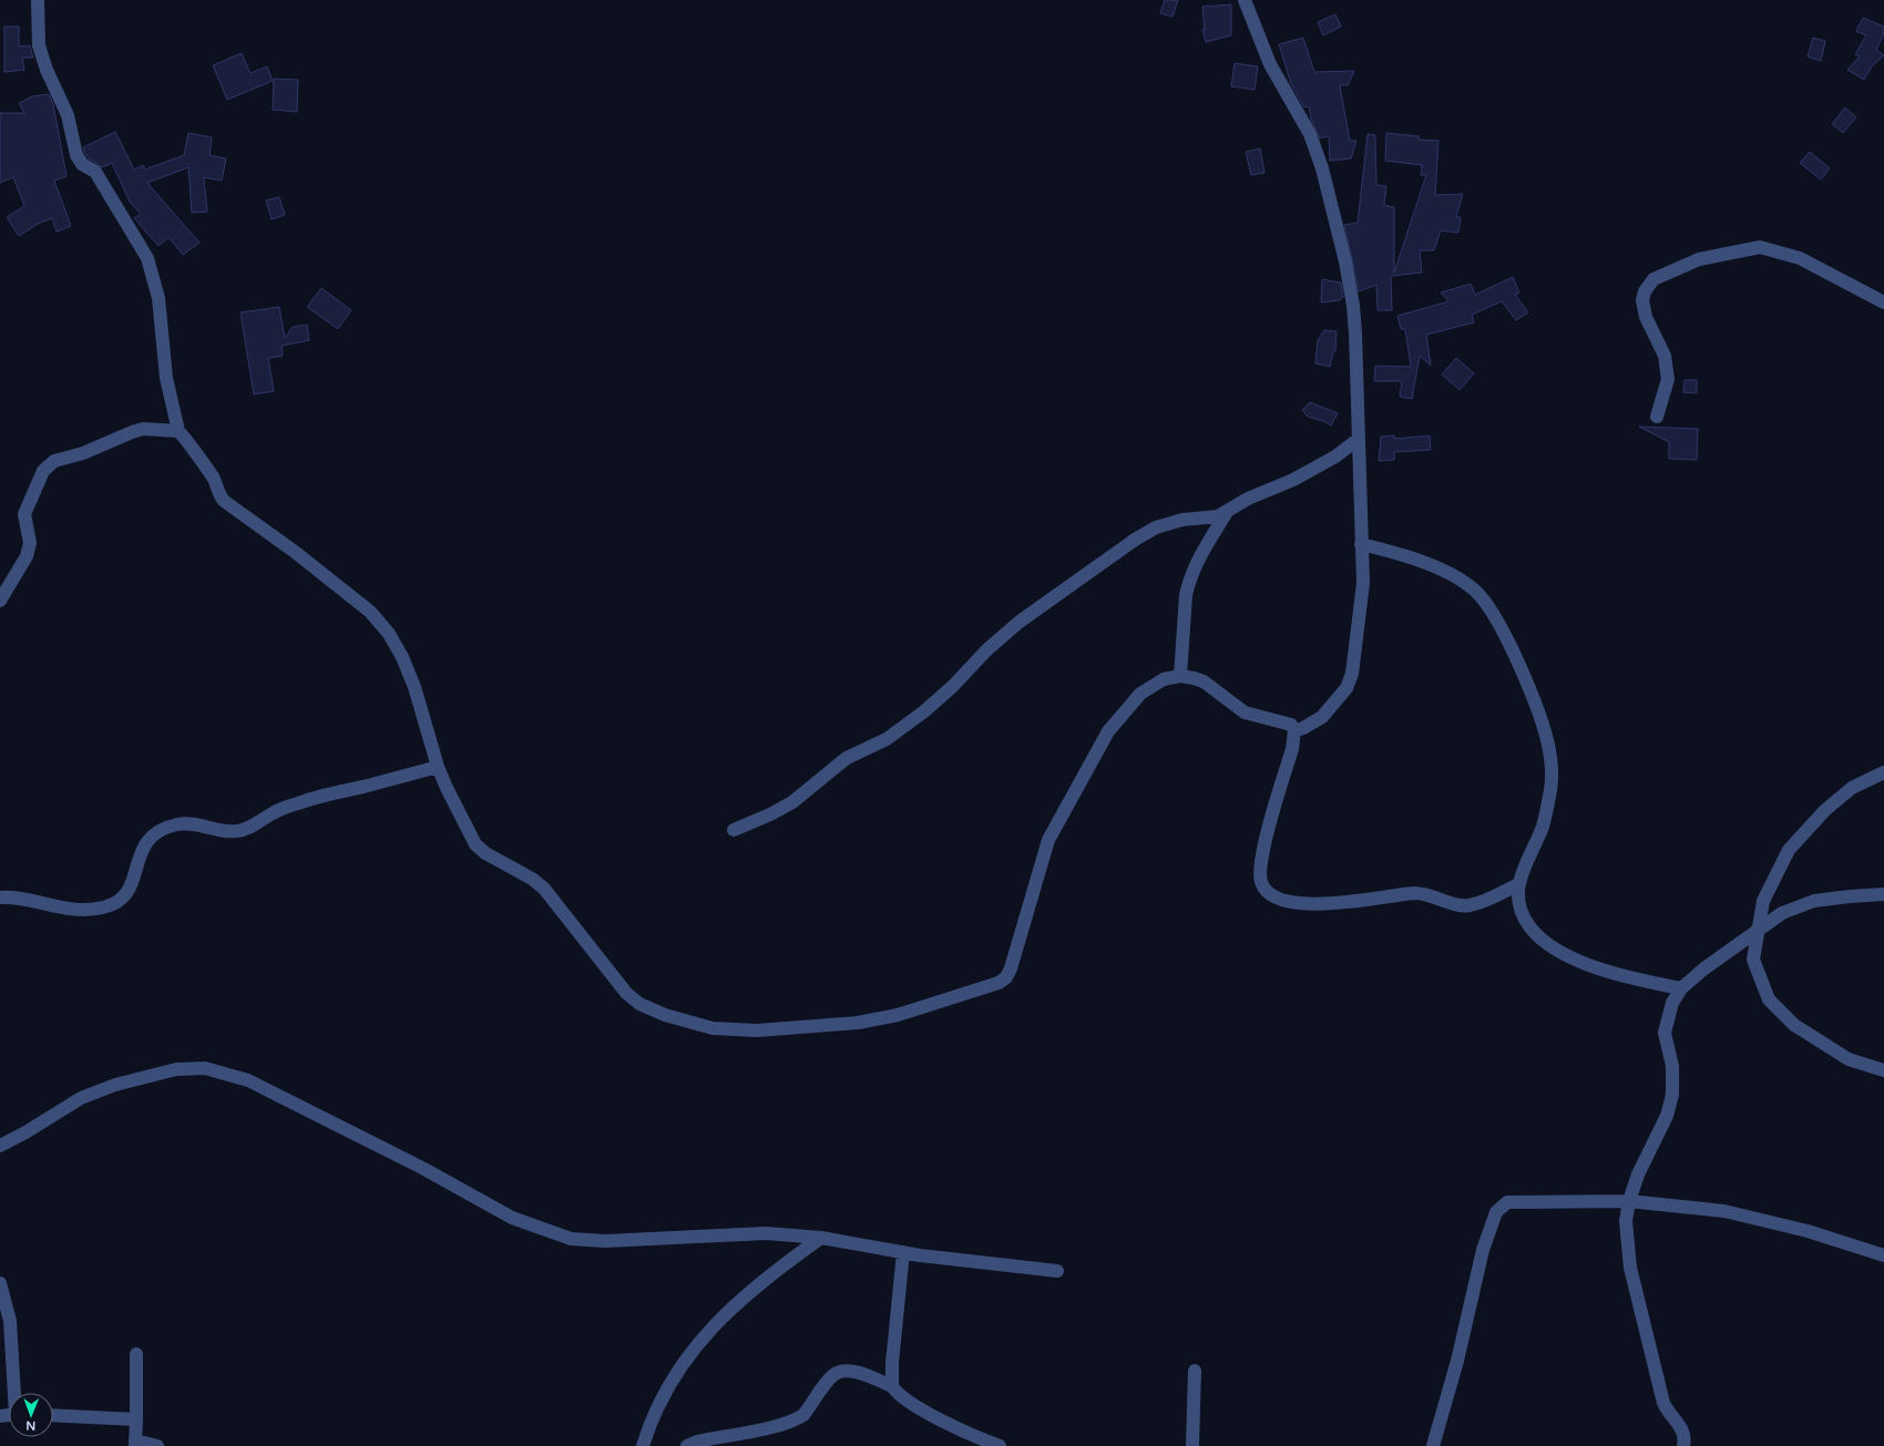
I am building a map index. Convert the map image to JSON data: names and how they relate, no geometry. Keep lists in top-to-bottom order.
{
  "north": "bottom"
}
